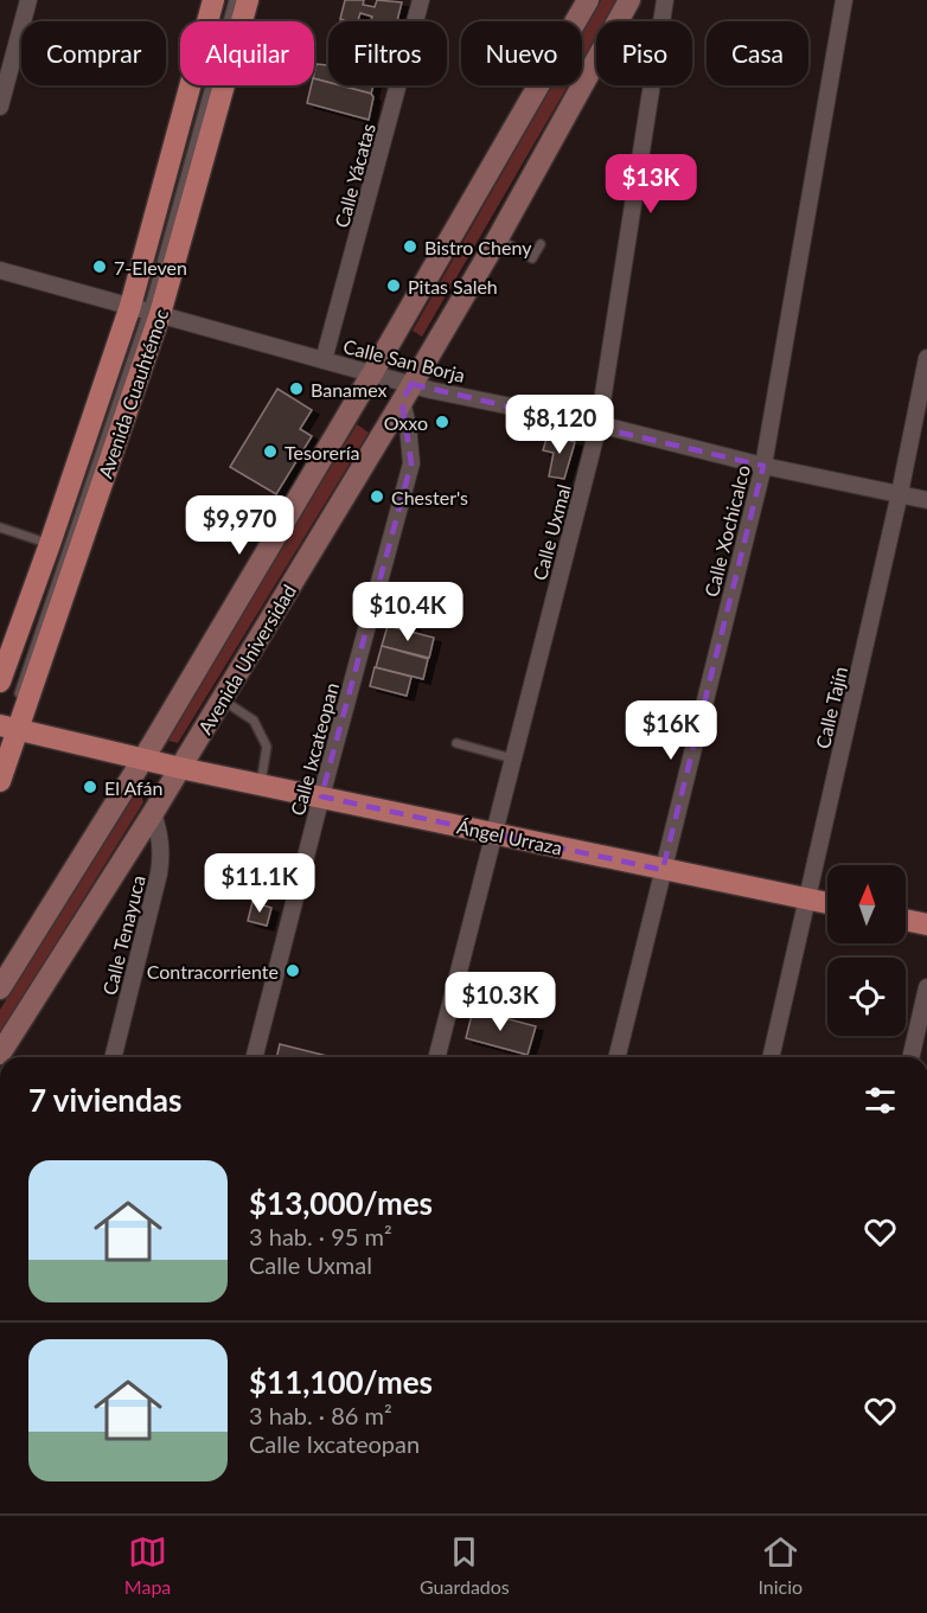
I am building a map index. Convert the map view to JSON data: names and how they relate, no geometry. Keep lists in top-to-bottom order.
{
  "streets": {
    "main road": ["Avenida Cuauhtémoc", "Avenida Universidad", "Ángel Urraza"],
    "street": [
      "Calle Yácatas",
      "Calle San Borja",
      "Calle Xochicalco",
      "Calle Uxmal",
      "Calle Tajín",
      "Calle Ixcateopan",
      "Calle Tenayuca"
    ]
  },
  "crossings": [
    ["Calle Yácatas", "Calle San Borja"],
    ["Calle San Borja", "Avenida Cuauhtémoc"],
    ["Calle San Borja", "Calle Xochicalco"],
    ["Calle San Borja", "Calle Uxmal"],
    ["Calle San Borja", "Avenida Universidad"],
    ["Calle San Borja", "Calle Tajín"],
    ["Calle San Borja", "Calle Ixcateopan"],
    ["Calle Xochicalco", "Ángel Urraza"],
    ["Calle Uxmal", "Ángel Urraza"],
    ["Avenida Universidad", "Calle Ixcateopan"],
    ["Avenida Universidad", "Ángel Urraza"],
    ["Avenida Universidad", "Calle Tenayuca"],
    ["Calle Tajín", "Ángel Urraza"],
    ["Calle Ixcateopan", "Ángel Urraza"]
  ],
  "places": [
    "Bistro Cheny",
    "7-Eleven",
    "Pitas Saleh",
    "Banamex",
    "Oxxo",
    "Tesorería",
    "Chester's",
    "El Afán",
    "Contracorriente"
  ],
  "north": "top",
  "page": {
    "chip": [
      "Comprar",
      "Alquilar",
      "Filtros",
      "Nuevo",
      "Piso",
      "Casa"
    ],
    "price": [
      "$13K",
      "$8,120",
      "$9,970",
      "$10.4K",
      "$16K",
      "$11.1K",
      "$10.3K"
    ],
    "heading": "7 viviendas",
    "list": [
      {
        "name": "$13,000/mes",
        "note": "3 hab. · 95 m² · Calle Uxmal"
      },
      {
        "name": "$11,100/mes",
        "note": "3 hab. · 86 m² · Calle Ixcateopan"
      }
    ],
    "tabs": ["Mapa", "Guardados", "Inicio"]
  }
}
